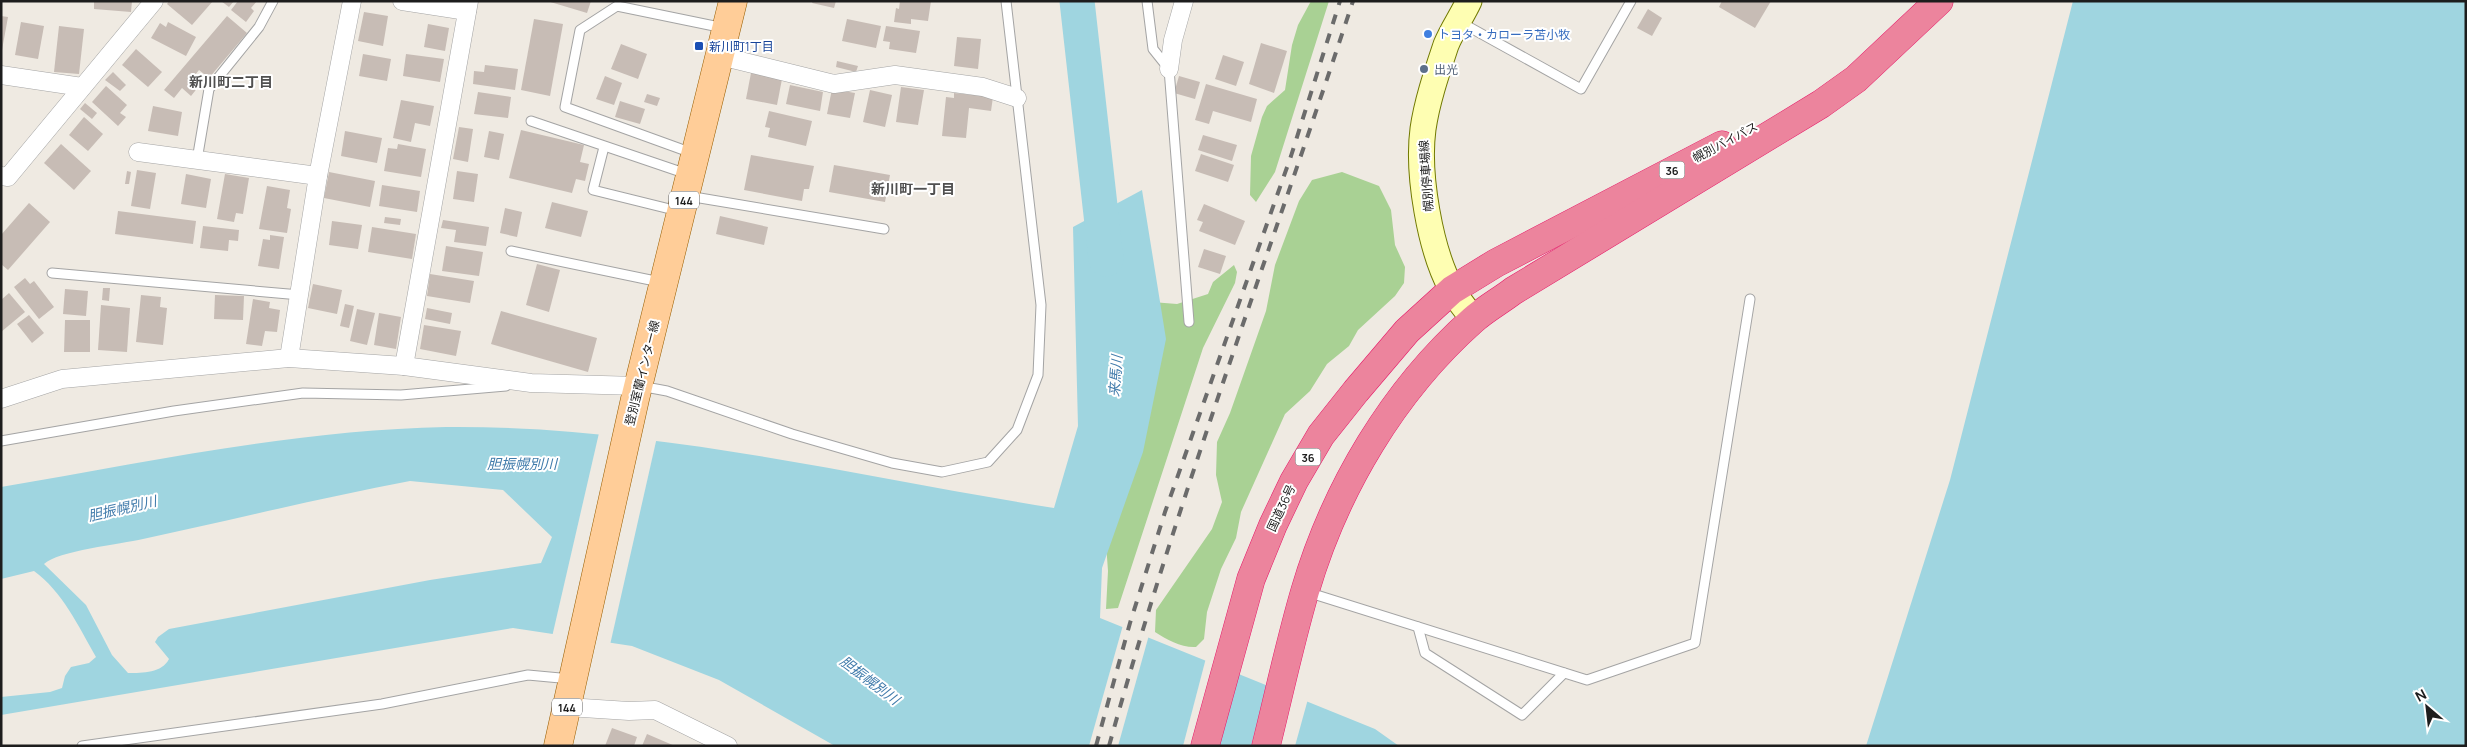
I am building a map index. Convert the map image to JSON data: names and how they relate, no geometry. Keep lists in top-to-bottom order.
{
  "streets": {
    "highway": ["幌別バイパス", "36", "国道36号"],
    "main road": ["幌別停車場線", "144", "登別室蘭インター線"]
  },
  "crossings": [
    ["幌別バイパス", "36"],
    ["幌別バイパス", "幌別停車場線"],
    ["幌別バイパス", "国道36号"],
    ["36", "幌別停車場線"],
    ["幌別停車場線", "国道36号"]
  ],
  "districts": ["新川町二丁目", "新川町一丁目"],
  "water": ["来馬川", "胆振幌別川"],
  "places": {
    "other": ["トヨタ・カローラ苫小牧", "出光"],
    "transit": ["新川町1丁目"]
  },
  "north": "top left"
}
